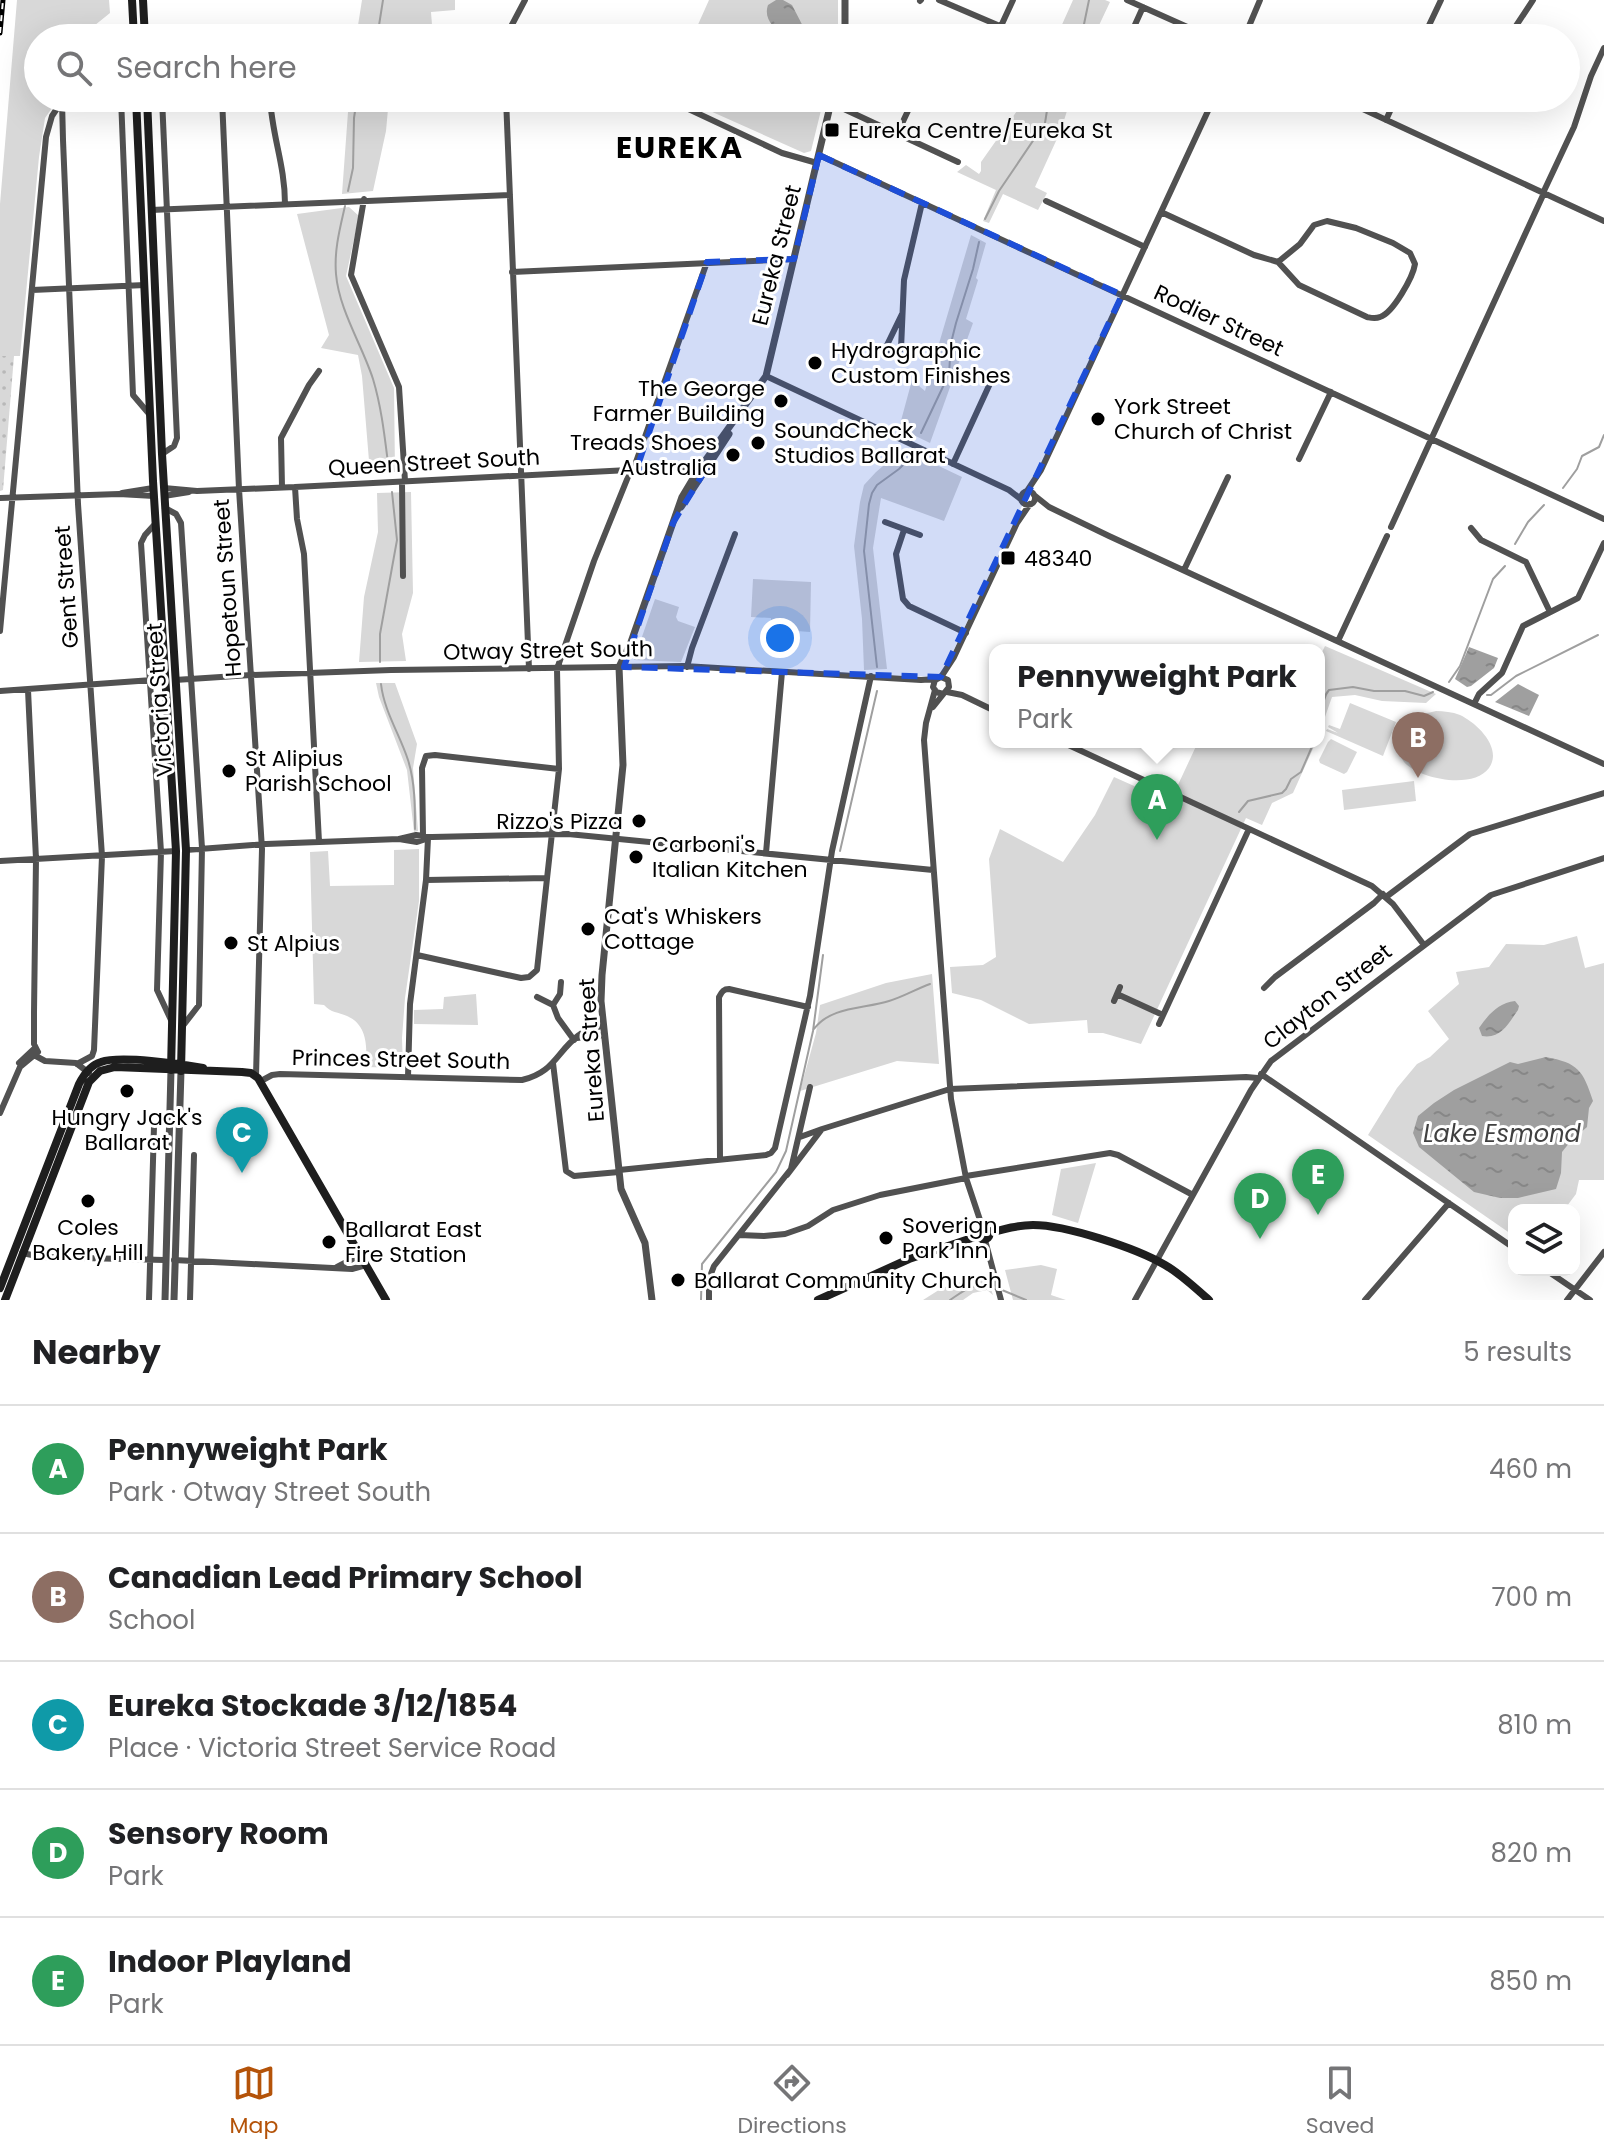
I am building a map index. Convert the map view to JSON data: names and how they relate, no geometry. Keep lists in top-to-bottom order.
{
  "streets": {
    "main road": ["Queen Street South", "Victoria Street", "Princes Street South"],
    "street": [
      "Eureka Street",
      "Rodier Street",
      "Gent Street",
      "Hopetoun Street",
      "Otway Street South",
      "Clayton Street"
    ]
  },
  "crossings": [
    ["Eureka Street", "Rodier Street"],
    ["Eureka Street", "Queen Street South"],
    ["Eureka Street", "Otway Street South"],
    ["Eureka Street", "Princes Street South"],
    ["Queen Street South", "Hopetoun Street"],
    ["Queen Street South", "Victoria Street"],
    ["Gent Street", "Otway Street South"],
    ["Hopetoun Street", "Otway Street South"],
    ["Hopetoun Street", "Princes Street South"],
    ["Otway Street South", "Victoria Street"],
    ["Victoria Street", "Princes Street South"]
  ],
  "districts": ["EUREKA"],
  "water": ["Lake Esmond"],
  "places": {
    "transit": ["Eureka Centre/Eureka St", "48340"],
    "other": [
      "Hydrographic Custom Finishes",
      "The George Farmer Building",
      "York Street Church of Christ",
      "SoundCheck Studios Ballarat",
      "Treads Shoes Australia",
      "St Alipius Parish School",
      "Rizzo's Pizza",
      "Carboni's Italian Kitchen",
      "Cat's Whiskers Cottage",
      "St Alpius",
      "Hungry Jack's Ballarat",
      "Coles Bakery Hill",
      "Soverign Park Inn",
      "Ballarat East Fire Station",
      "Ballarat Community Church"
    ]
  },
  "page": {
    "search": "Search here",
    "popup": ["Pennyweight Park", "Park"],
    "pins": [
      "B",
      "A",
      "C",
      "E",
      "D"
    ],
    "heading": ["Nearby", "5 results"],
    "list": [
      {
        "mark": "A",
        "name": "Pennyweight Park",
        "note": "Park · Otway Street South",
        "value": "460 m"
      },
      {
        "mark": "B",
        "name": "Canadian Lead Primary School",
        "note": "School",
        "value": "700 m"
      },
      {
        "mark": "C",
        "name": "Eureka Stockade 3/12/1854",
        "note": "Place · Victoria Street Service Road",
        "value": "810 m"
      },
      {
        "mark": "D",
        "name": "Sensory Room",
        "note": "Park",
        "value": "820 m"
      },
      {
        "mark": "E",
        "name": "Indoor Playland",
        "note": "Park",
        "value": "850 m"
      }
    ],
    "nav": ["Map", "Directions", "Saved"]
  }
}
